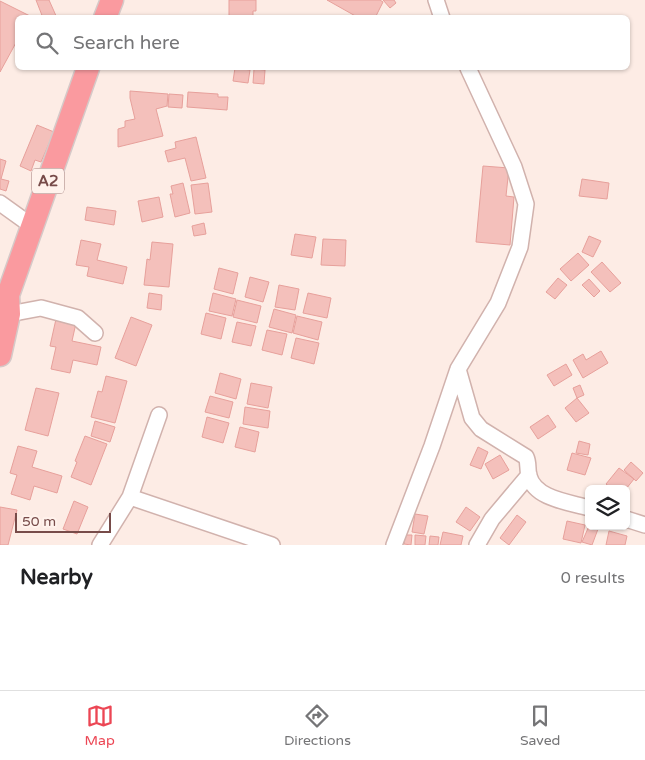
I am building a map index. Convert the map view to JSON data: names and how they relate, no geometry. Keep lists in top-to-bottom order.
{
  "streets": {
    "highway": ["A2"]
  },
  "scale_bar": "50 m",
  "page": {
    "search": "Search here",
    "scale": "50 m",
    "heading": ["Nearby", "0 results"],
    "nav": ["Map", "Directions", "Saved"]
  }
}
